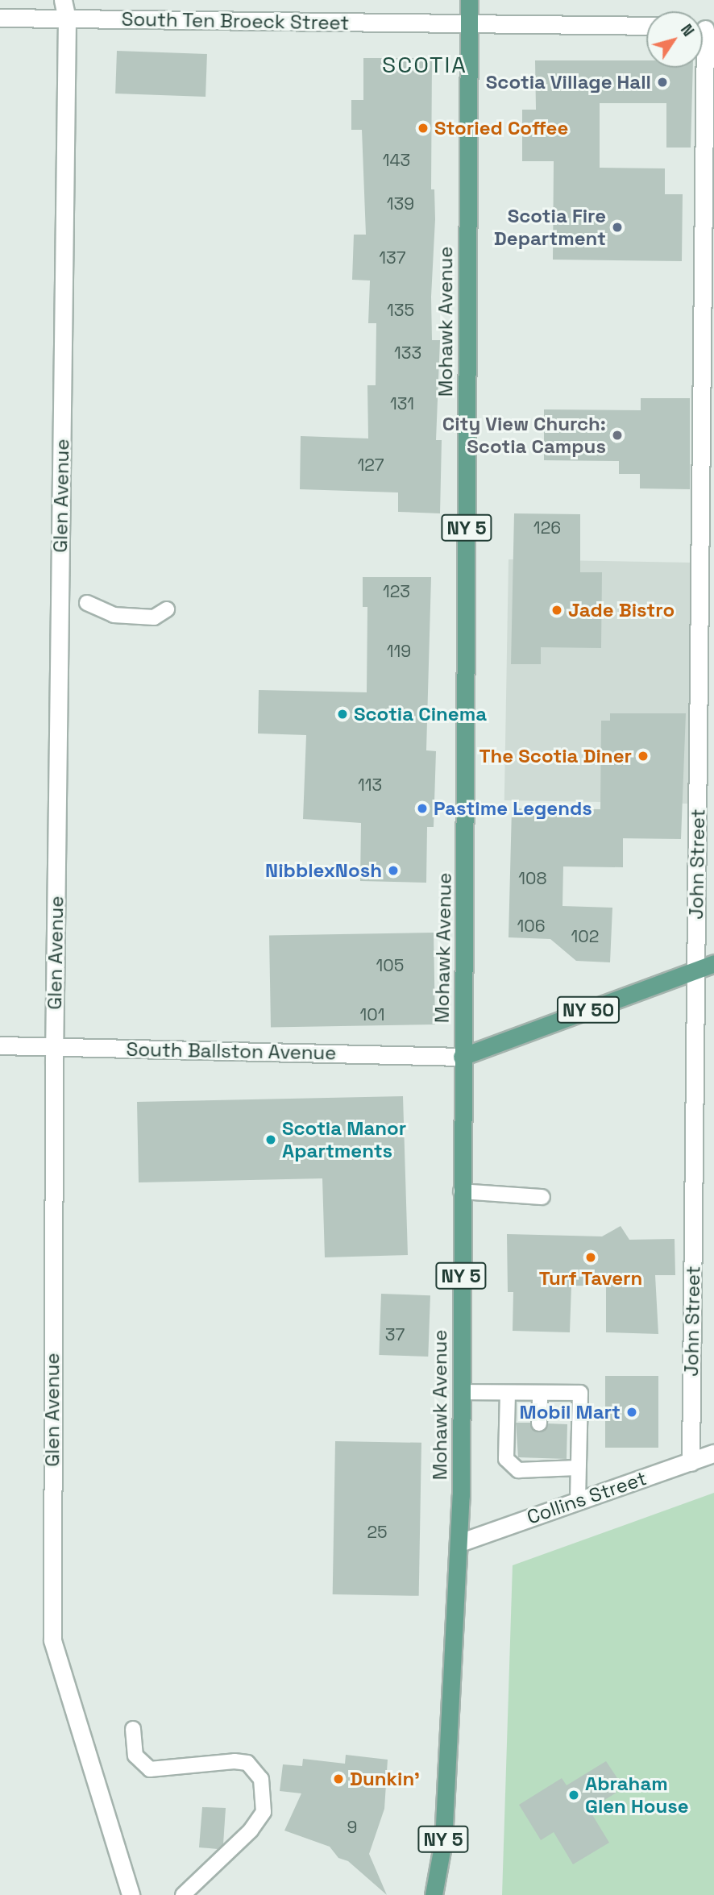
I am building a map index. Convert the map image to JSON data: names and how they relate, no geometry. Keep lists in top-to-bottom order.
{
  "streets": {
    "main road": ["Mohawk Avenue", "NY 5", "NY 50"],
    "street": [
      "South Ten Broeck Street",
      "Glen Avenue",
      "John Street",
      "South Ballston Avenue",
      "Collins Street"
    ]
  },
  "crossings": [
    ["South Ten Broeck Street", "Mohawk Avenue"],
    ["South Ten Broeck Street", "Glen Avenue"],
    ["Mohawk Avenue", "NY 50"],
    ["Mohawk Avenue", "South Ballston Avenue"],
    ["Mohawk Avenue", "Collins Street"],
    ["Glen Avenue", "South Ballston Avenue"],
    ["John Street", "NY 50"],
    ["John Street", "Collins Street"],
    ["NY 50", "South Ballston Avenue"]
  ],
  "districts": ["SCOTIA"],
  "places": [
    "Scotia Village Hall",
    "Storied Coffee",
    "Scotia Fire Department",
    "City View Church: Scotia Campus",
    "Jade Bistro",
    "Scotia Cinema",
    "The Scotia Diner",
    "Pastime Legends",
    "NibblexNosh",
    "Scotia Manor Apartments",
    "Turf Tavern",
    "Mobil Mart",
    "Dunkin'",
    "Abraham Glen House"
  ],
  "house_numbers": [
    "143",
    "139",
    "137",
    "135",
    "133",
    "131",
    "127",
    "126",
    "123",
    "119",
    "113",
    "108",
    "106",
    "102",
    "105",
    "101",
    "37",
    "25",
    "9"
  ],
  "north": "top right"
}
